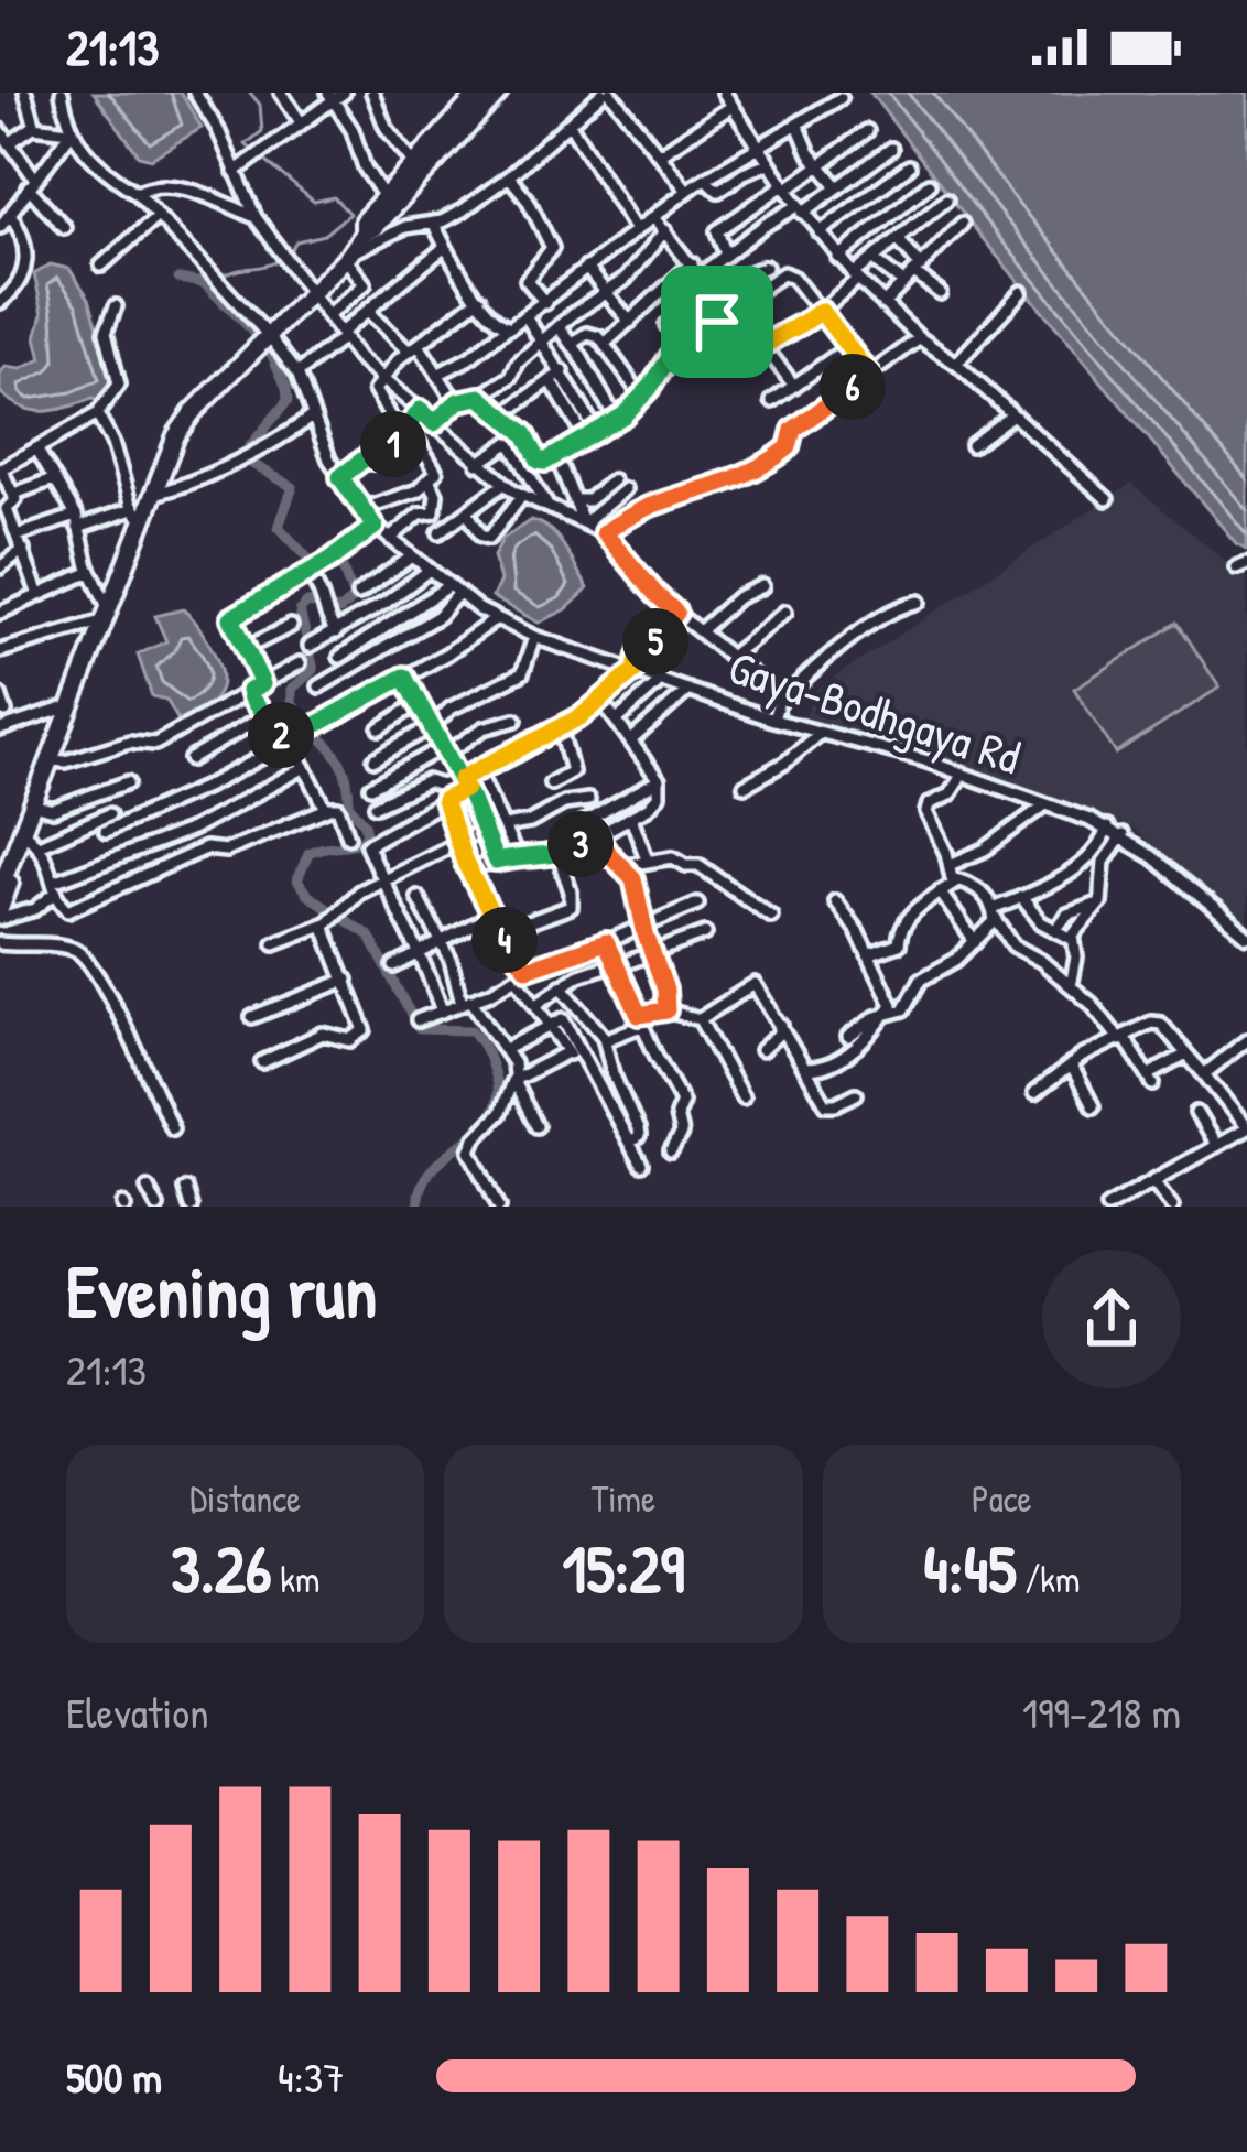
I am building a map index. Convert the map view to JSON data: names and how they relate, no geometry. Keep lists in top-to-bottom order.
{
  "streets": {
    "street": ["Gaya-Bodhgaya Rd"]
  },
  "page": {
    "status": "21:13",
    "pins": [
      "6",
      "1",
      "5",
      "2",
      "3",
      "4"
    ],
    "heading": ["Evening run", "21:13"],
    "stats": [
      ["Distance", "3.26 km"],
      ["Time", "15:29"],
      ["Pace", "4:45 /km"]
    ],
    "chart": ["Elevation", "199–218 m"],
    "list": [
      {
        "name": "500 m",
        "note": "4:37"
      }
    ]
  }
}
